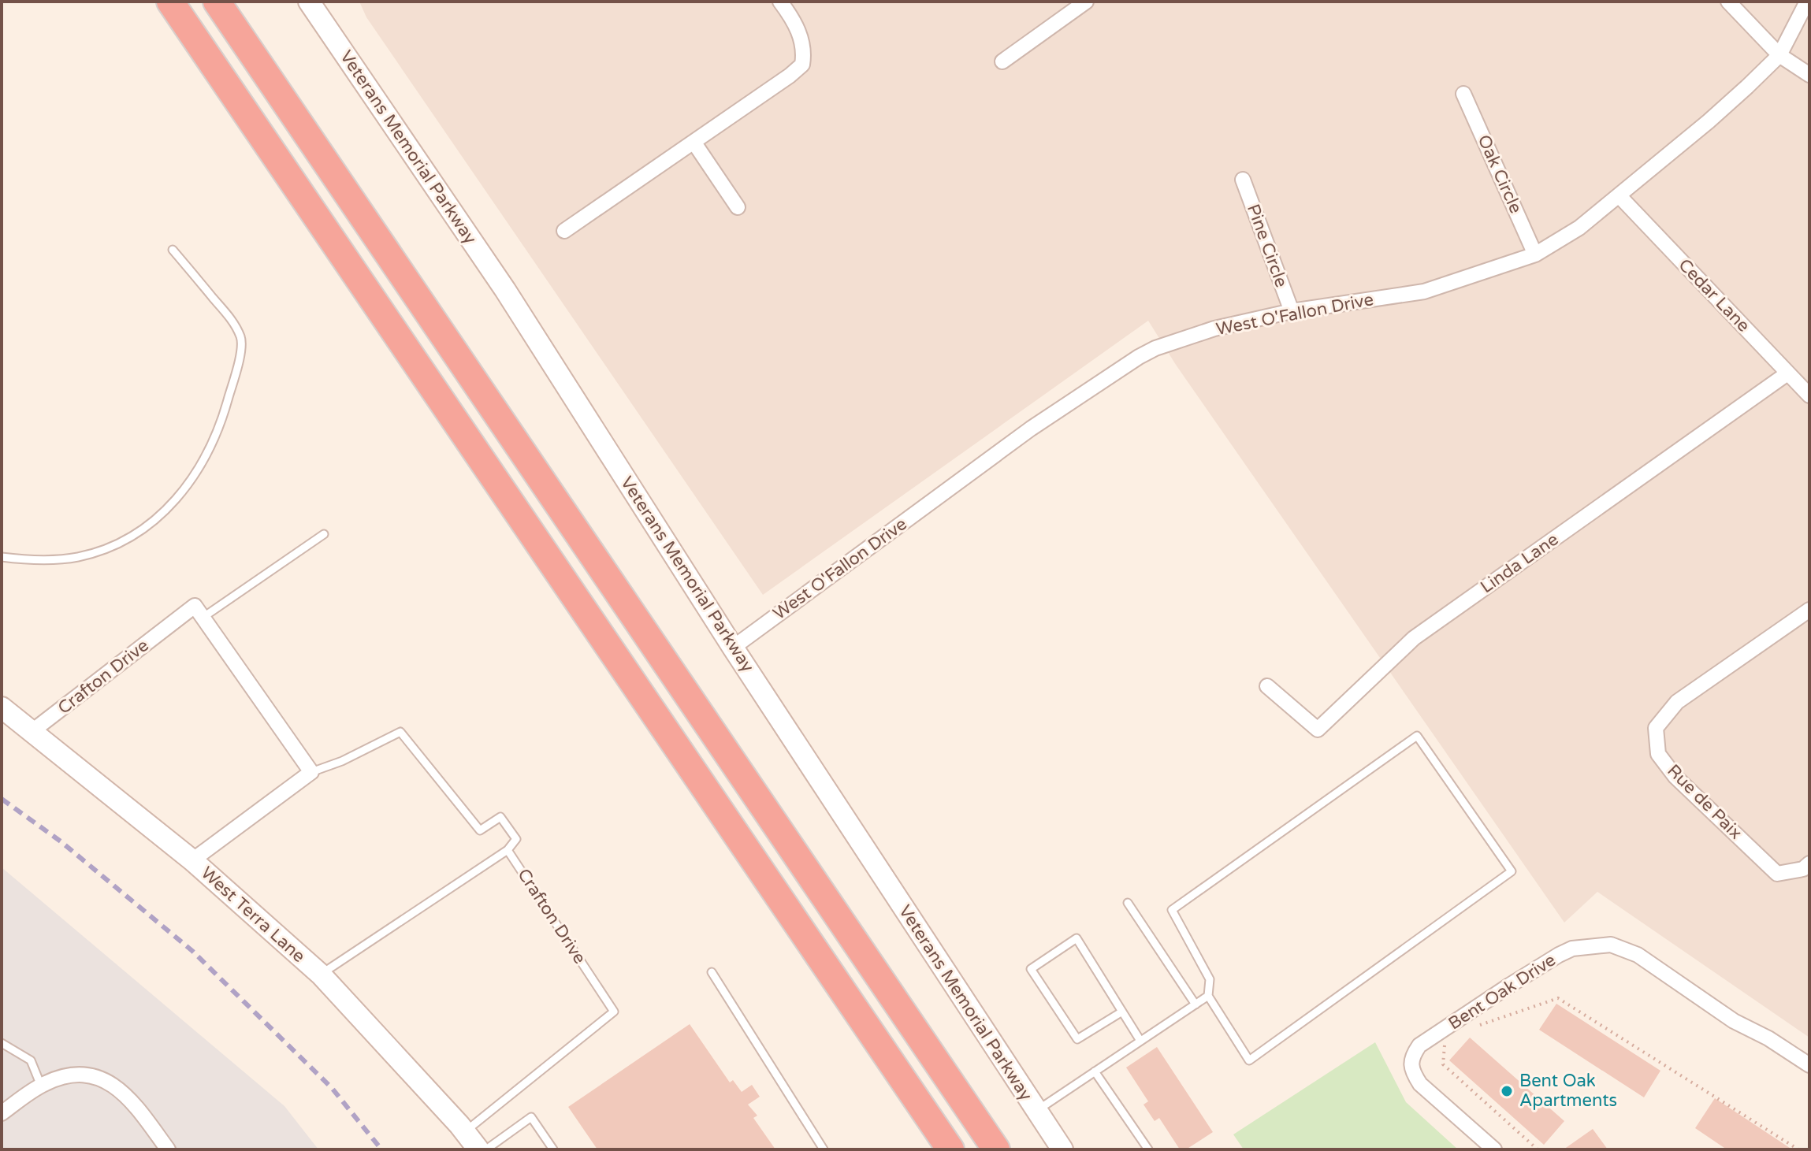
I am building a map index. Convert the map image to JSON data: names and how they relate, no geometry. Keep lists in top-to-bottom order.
{
  "streets": {
    "street": [
      "Veterans Memorial Parkway",
      "Oak Circle",
      "Pine Circle",
      "Cedar Lane",
      "West O'Fallon Drive",
      "Linda Lane",
      "Crafton Drive",
      "Rue de Paix",
      "West Terra Lane",
      "Bent Oak Drive"
    ]
  },
  "crossings": [
    ["Veterans Memorial Parkway", "West O'Fallon Drive"],
    ["Oak Circle", "West O'Fallon Drive"],
    ["Pine Circle", "West O'Fallon Drive"],
    ["Cedar Lane", "West O'Fallon Drive"],
    ["Cedar Lane", "Linda Lane"],
    ["Crafton Drive", "West Terra Lane"]
  ],
  "places": ["Bent Oak Apartments"]
}
